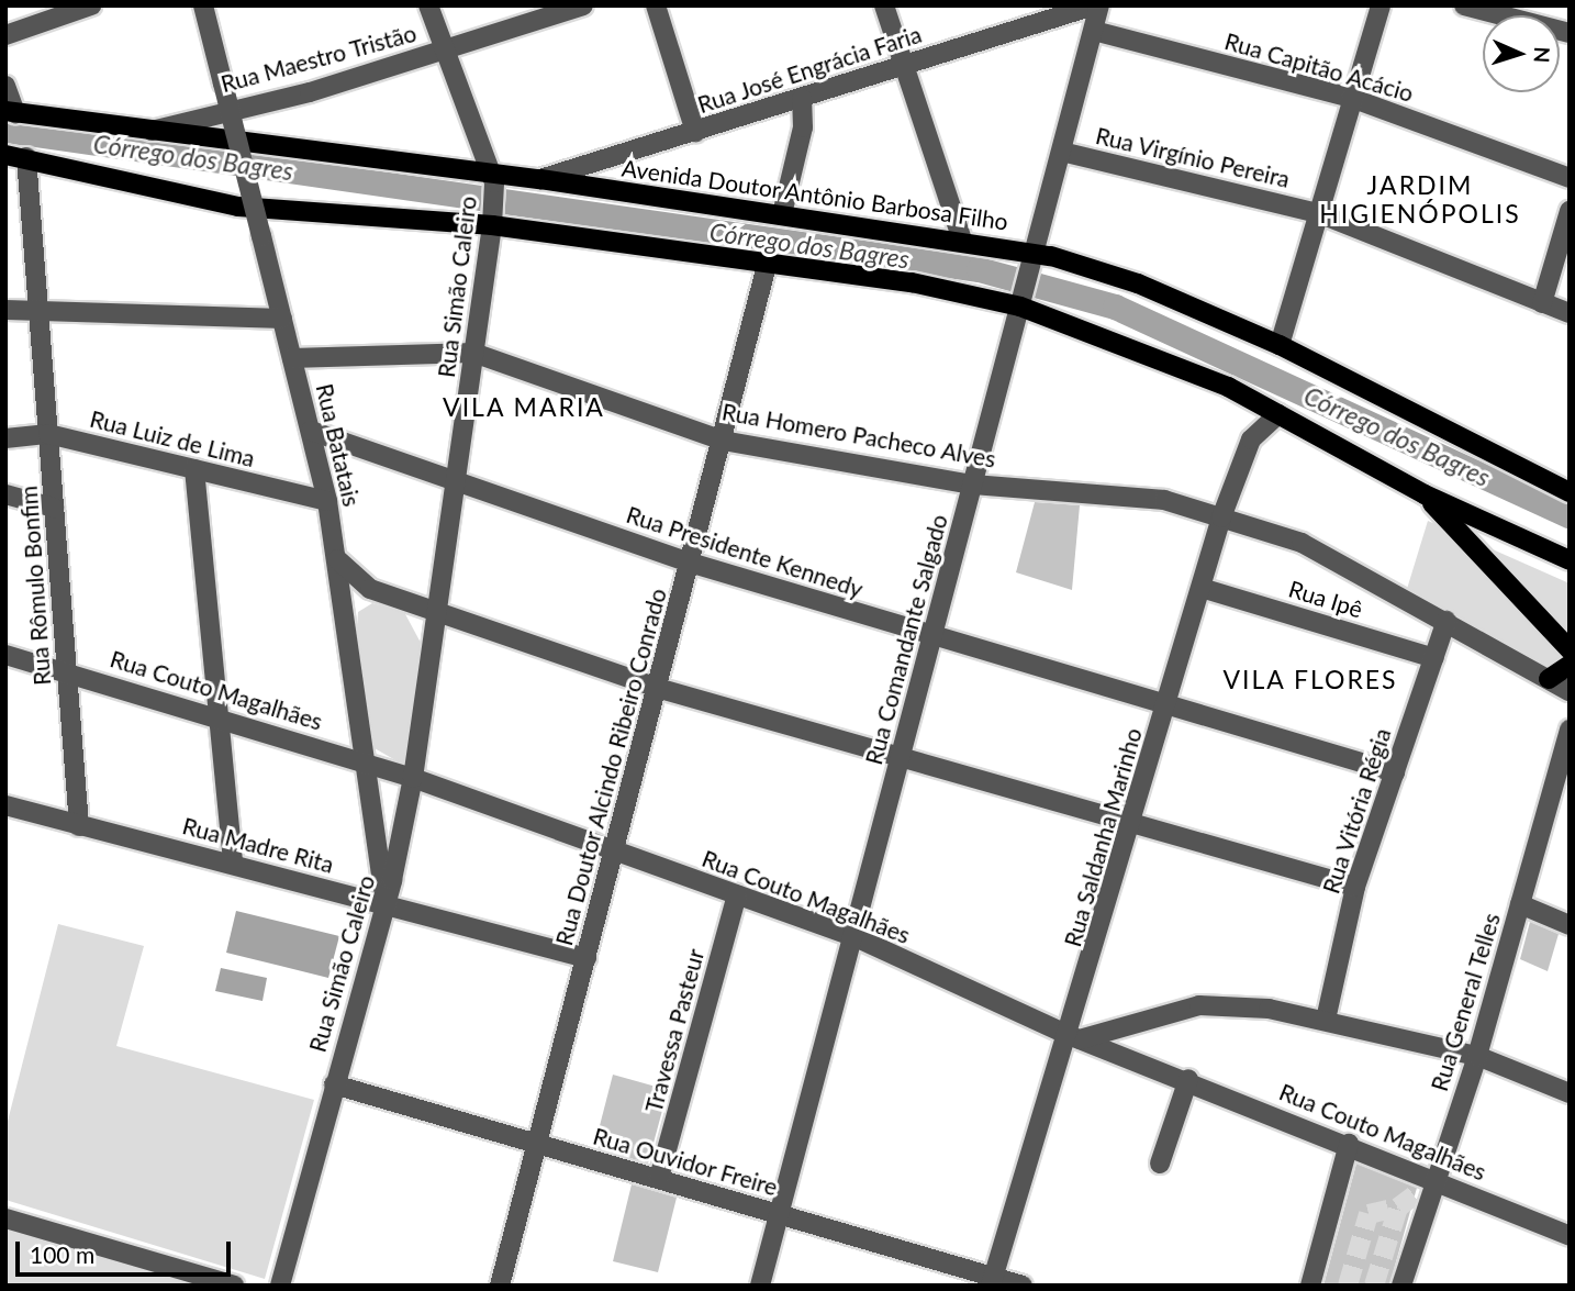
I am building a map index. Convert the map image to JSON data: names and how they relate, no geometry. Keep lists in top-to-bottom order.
{
  "streets": {
    "main road": ["Avenida Doutor Antônio Barbosa Filho"],
    "street": [
      "Rua Maestro Tristão",
      "Rua Capitão Acácio",
      "Rua José Engrácia Faria",
      "Rua Virgínio Pereira",
      "Rua Simão Caleiro",
      "Rua Homero Pacheco Alves",
      "Rua Luiz de Lima",
      "Rua Batatais",
      "Rua Presidente Kennedy",
      "Rua Rômulo Bonfim",
      "Rua Ipê",
      "Rua Comandante Salgado",
      "Rua Couto Magalhães",
      "Rua Doutor Alcindo Ribeiro Conrado",
      "Rua Vitória Régia",
      "Rua Saldanha Marinho",
      "Rua Madre Rita",
      "Rua General Telles",
      "Travessa Pasteur",
      "Rua Ouvidor Freire"
    ]
  },
  "crossings": [
    ["Rua Maestro Tristão", "Avenida Doutor Antônio Barbosa Filho"],
    ["Rua Capitão Acácio", "Rua Comandante Salgado"],
    ["Rua José Engrácia Faria", "Avenida Doutor Antônio Barbosa Filho"],
    ["Rua José Engrácia Faria", "Rua Comandante Salgado"],
    ["Rua Virgínio Pereira", "Rua Comandante Salgado"],
    ["Avenida Doutor Antônio Barbosa Filho", "Rua Simão Caleiro"],
    ["Avenida Doutor Antônio Barbosa Filho", "Rua Comandante Salgado"],
    ["Rua Simão Caleiro", "Rua Homero Pacheco Alves"],
    ["Rua Simão Caleiro", "Rua Batatais"],
    ["Rua Simão Caleiro", "Rua Presidente Kennedy"],
    ["Rua Simão Caleiro", "Rua Couto Magalhães"],
    ["Rua Simão Caleiro", "Rua Madre Rita"],
    ["Rua Simão Caleiro", "Rua Ouvidor Freire"],
    ["Rua Homero Pacheco Alves", "Rua Batatais"],
    ["Rua Homero Pacheco Alves", "Rua Comandante Salgado"],
    ["Rua Homero Pacheco Alves", "Rua Doutor Alcindo Ribeiro Conrado"],
    ["Rua Homero Pacheco Alves", "Rua Vitória Régia"],
    ["Rua Homero Pacheco Alves", "Rua Saldanha Marinho"],
    ["Rua Luiz de Lima", "Rua Batatais"],
    ["Rua Luiz de Lima", "Rua Rômulo Bonfim"],
    ["Rua Batatais", "Rua Presidente Kennedy"],
    ["Rua Batatais", "Rua Couto Magalhães"],
    ["Rua Batatais", "Rua Madre Rita"],
    ["Rua Presidente Kennedy", "Rua Comandante Salgado"],
    ["Rua Presidente Kennedy", "Rua Doutor Alcindo Ribeiro Conrado"],
    ["Rua Presidente Kennedy", "Rua Vitória Régia"],
    ["Rua Presidente Kennedy", "Rua Saldanha Marinho"],
    ["Rua Rômulo Bonfim", "Rua Couto Magalhães"],
    ["Rua Rômulo Bonfim", "Rua Madre Rita"],
    ["Rua Ipê", "Rua Vitória Régia"],
    ["Rua Ipê", "Rua Saldanha Marinho"],
    ["Rua Comandante Salgado", "Rua Couto Magalhães"],
    ["Rua Comandante Salgado", "Rua Ouvidor Freire"],
    ["Rua Couto Magalhães", "Rua Doutor Alcindo Ribeiro Conrado"],
    ["Rua Couto Magalhães", "Rua Saldanha Marinho"],
    ["Rua Couto Magalhães", "Rua General Telles"],
    ["Rua Couto Magalhães", "Travessa Pasteur"],
    ["Rua Doutor Alcindo Ribeiro Conrado", "Rua Madre Rita"],
    ["Rua Doutor Alcindo Ribeiro Conrado", "Rua Ouvidor Freire"],
    ["Rua Saldanha Marinho", "Rua Ouvidor Freire"],
    ["Travessa Pasteur", "Rua Ouvidor Freire"]
  ],
  "districts": ["JARDIM HIGIENÓPOLIS", "VILA MARIA", "VILA FLORES"],
  "water": ["Córrego dos Bagres"],
  "scale_bar": "100 m",
  "north": "right"
}
